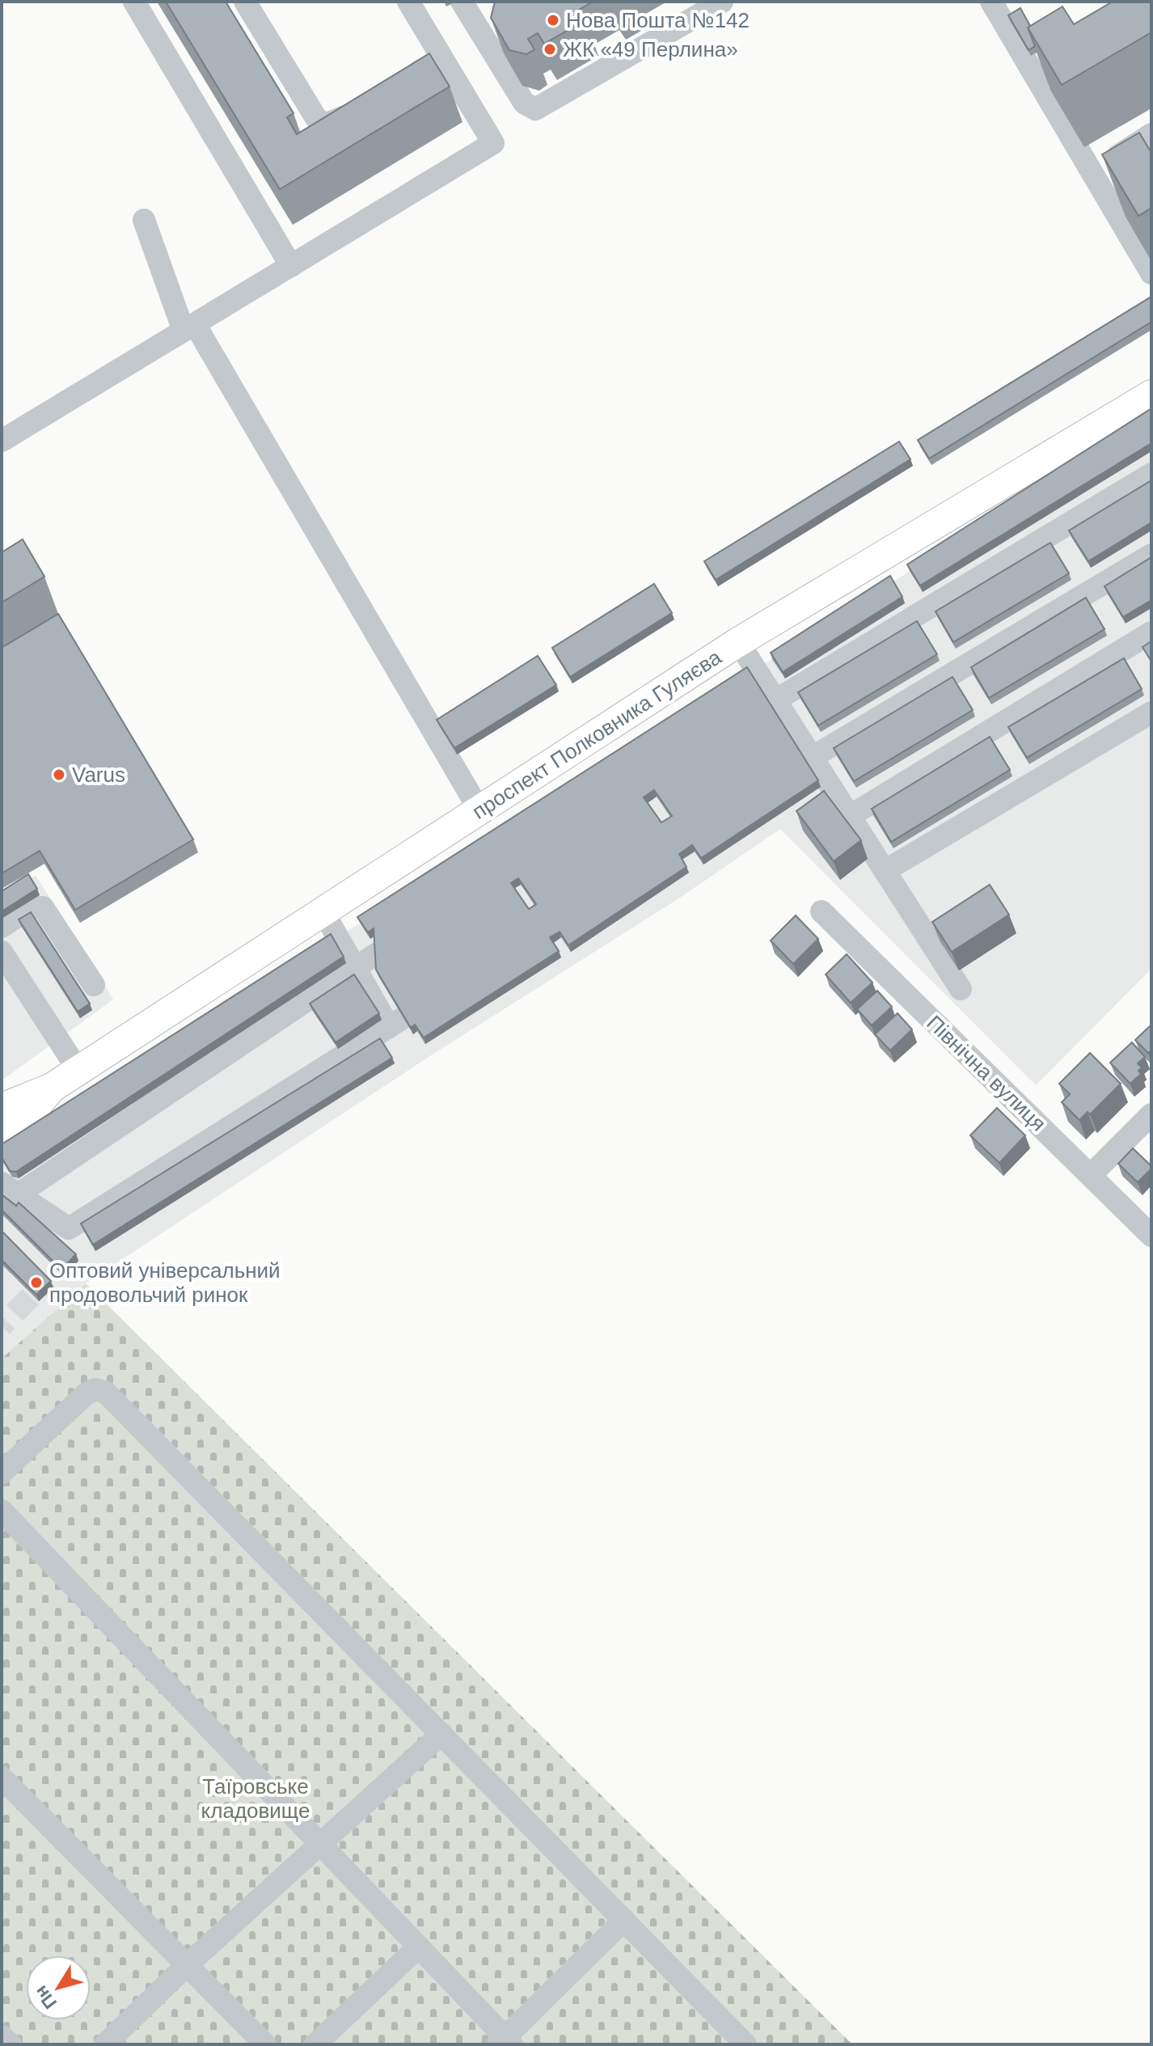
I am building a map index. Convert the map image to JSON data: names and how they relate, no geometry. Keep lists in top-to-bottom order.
{
  "streets": {
    "main road": ["проспект Полковника Гуляєва"],
    "street": ["Північна вулиця"]
  },
  "parks": ["Таїровське кладовище"],
  "places": [
    "Нова Пошта №142",
    "ЖК «49 Перлина»",
    "Varus",
    "Оптовий універсальний продовольчий ринок"
  ],
  "north": "bottom left"
}
